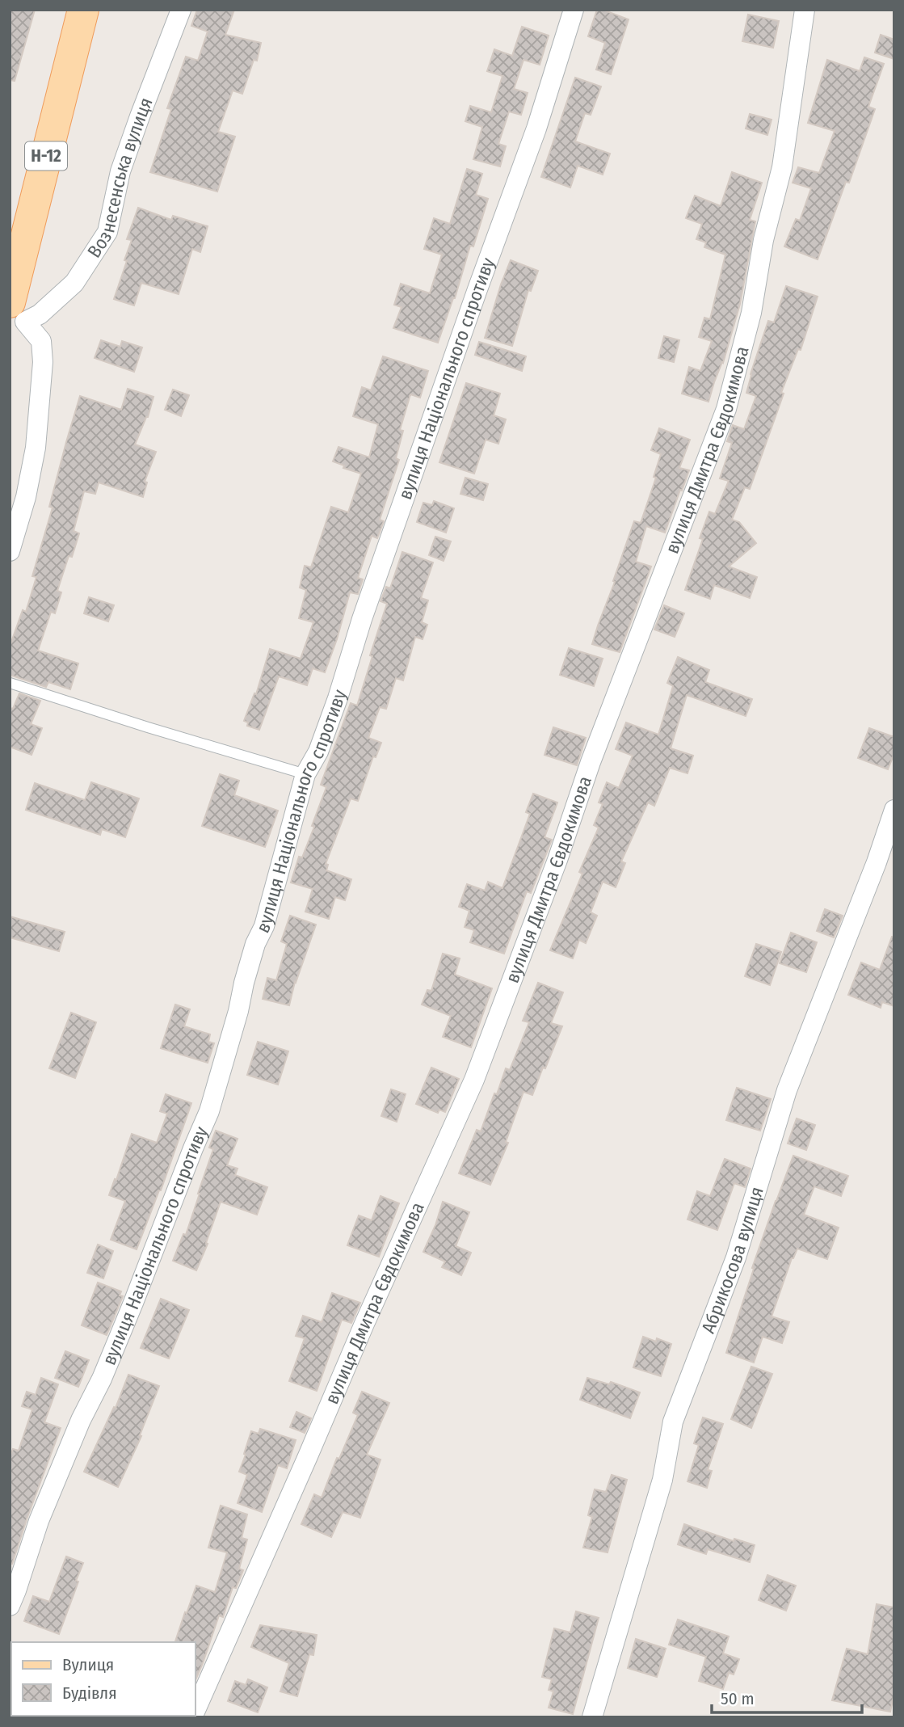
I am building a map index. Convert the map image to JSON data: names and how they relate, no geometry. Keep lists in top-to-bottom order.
{
  "streets": {
    "main road": ["Н-12"],
    "street": [
      "Вознесенська вулиця",
      "вулиця Національного спротиву",
      "вулиця Дмитра Євдокимова",
      "Абрикосова вулиця"
    ]
  },
  "crossings": [
    ["Н-12", "Вознесенська вулиця"]
  ],
  "legend": ["Вулиця", "Будівля"],
  "scale_bar": "50 m"
}
